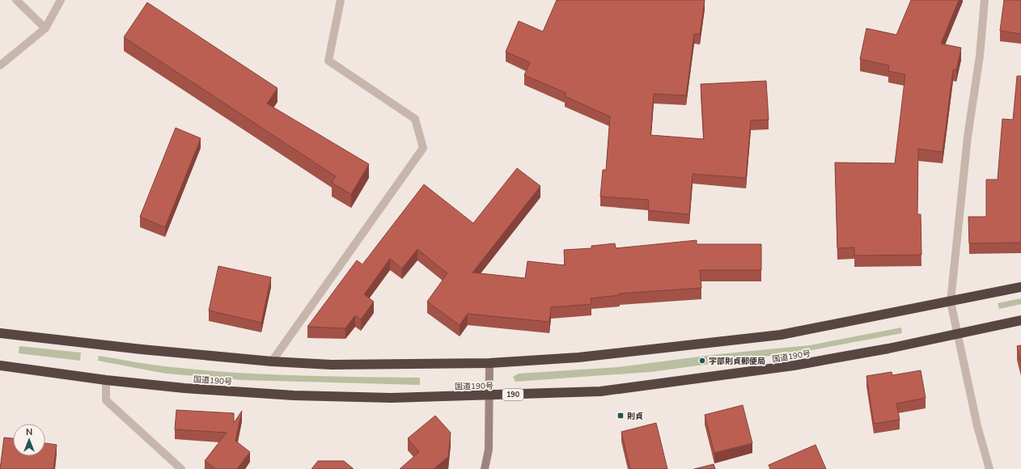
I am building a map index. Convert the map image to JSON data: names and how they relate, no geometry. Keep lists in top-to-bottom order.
{
  "streets": {
    "highway": ["国道190号", "190"]
  },
  "places": {
    "other": ["宇部則貞郵便局"],
    "transit": ["則貞"]
  },
  "north": "top"
}
